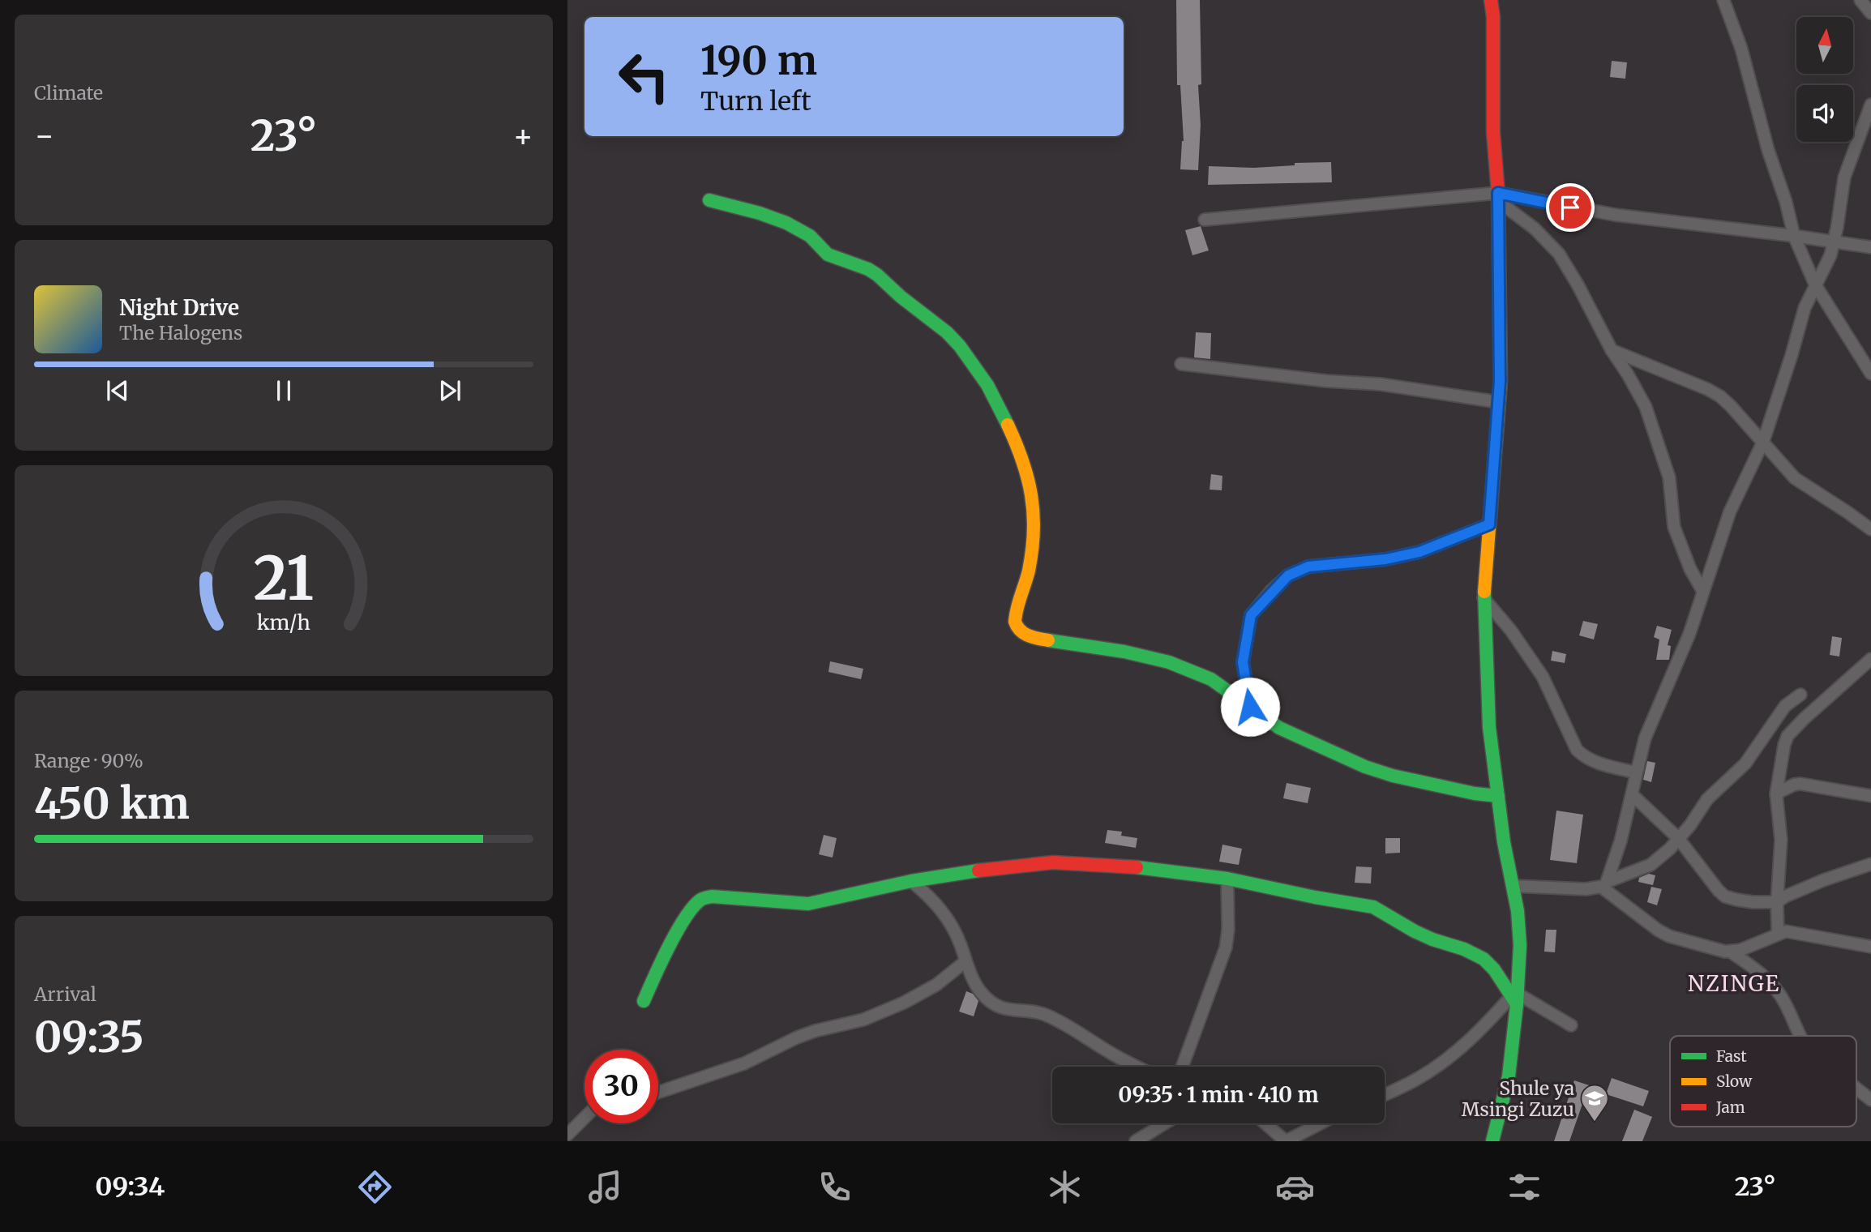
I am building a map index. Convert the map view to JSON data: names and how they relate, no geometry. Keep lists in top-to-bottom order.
{
  "districts": ["NZINGE"],
  "places": {
    "school or university": ["Shule ya Msingi Zuzu"]
  },
  "legend": ["Fast", "Slow", "Jam"],
  "north": "top",
  "page": {
    "tile": [
      "Climate",
      ["Range · 90%", "450 km"],
      ["Arrival", "09:35"]
    ],
    "turn": ["190 m", "Turn left"],
    "heat": ["−", "23°", "+"],
    "song": ["Night Drive", "The Halogens"],
    "limit": "30",
    "trip": "09:35 · 1 min · 410 m",
    "tabs": ["09:34", "23°"],
    "gauge": ["21", "km/h"]
  }
}
